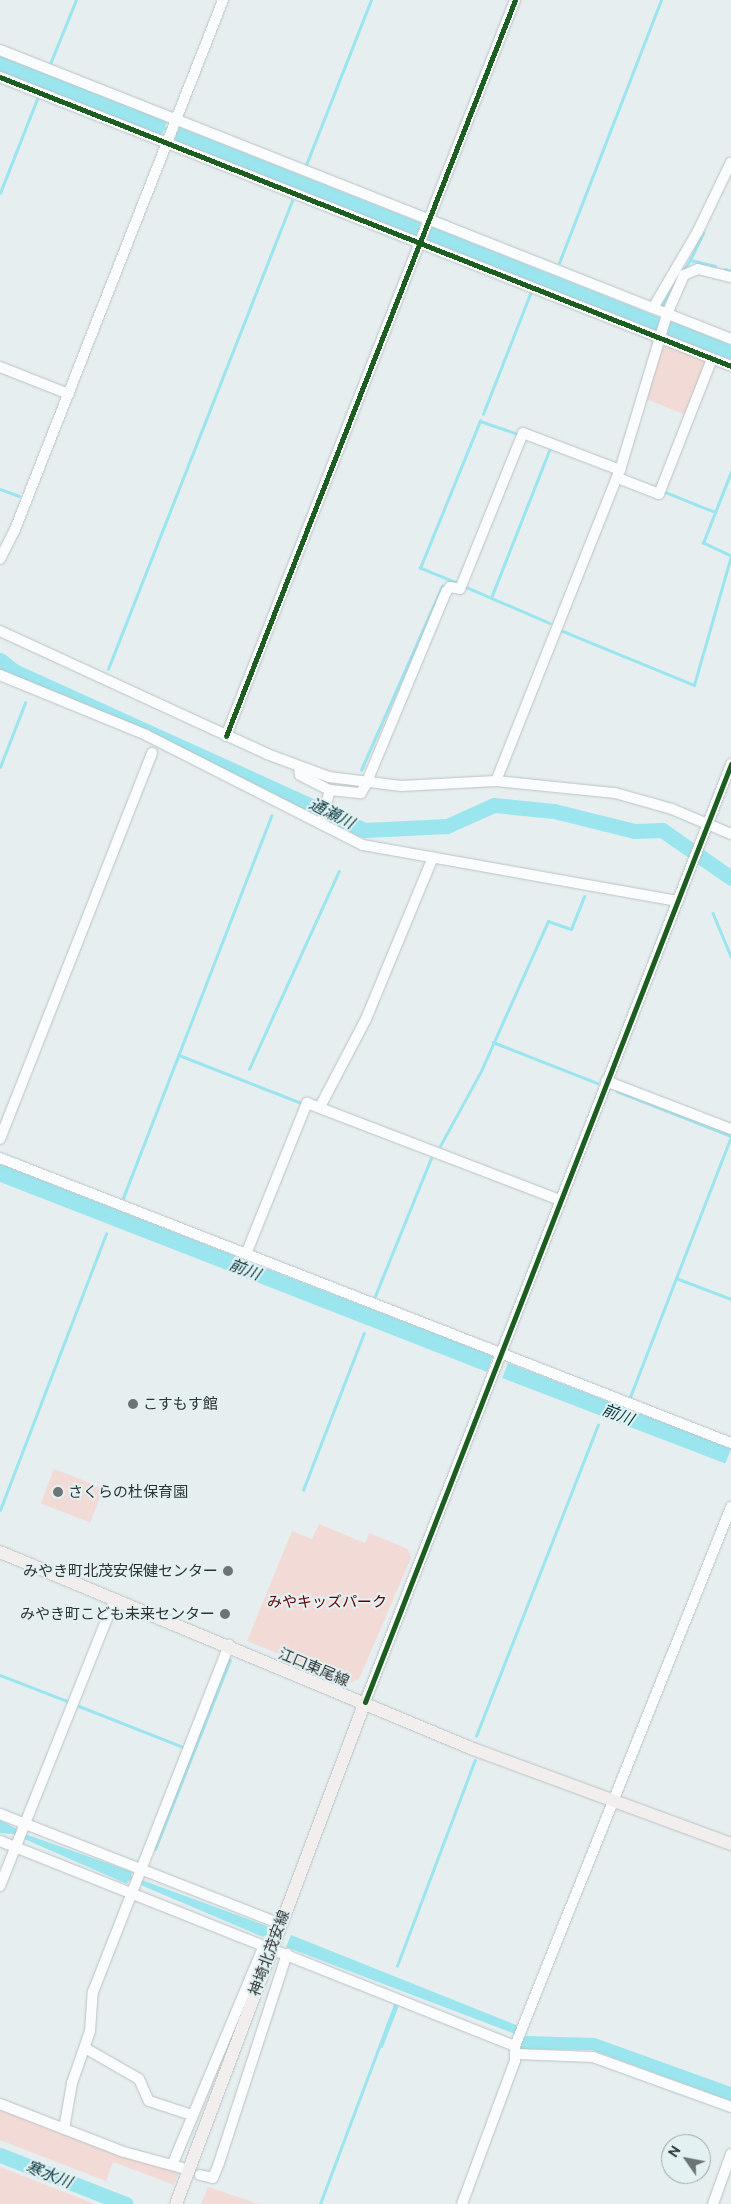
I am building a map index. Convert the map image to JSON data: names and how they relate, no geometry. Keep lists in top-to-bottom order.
{
  "streets": {
    "main road": ["江口東尾線", "神埼北茂安線"]
  },
  "crossings": [
    ["江口東尾線", "神埼北茂安線"]
  ],
  "water": ["通瀬川", "前川", "寒水川"],
  "parks": ["みやキッズパーク"],
  "places": [
    "こすもす館",
    "さくらの杜保育園",
    "みやき町北茂安保健センター",
    "みやき町こども未来センター"
  ],
  "north": "top left"
}
